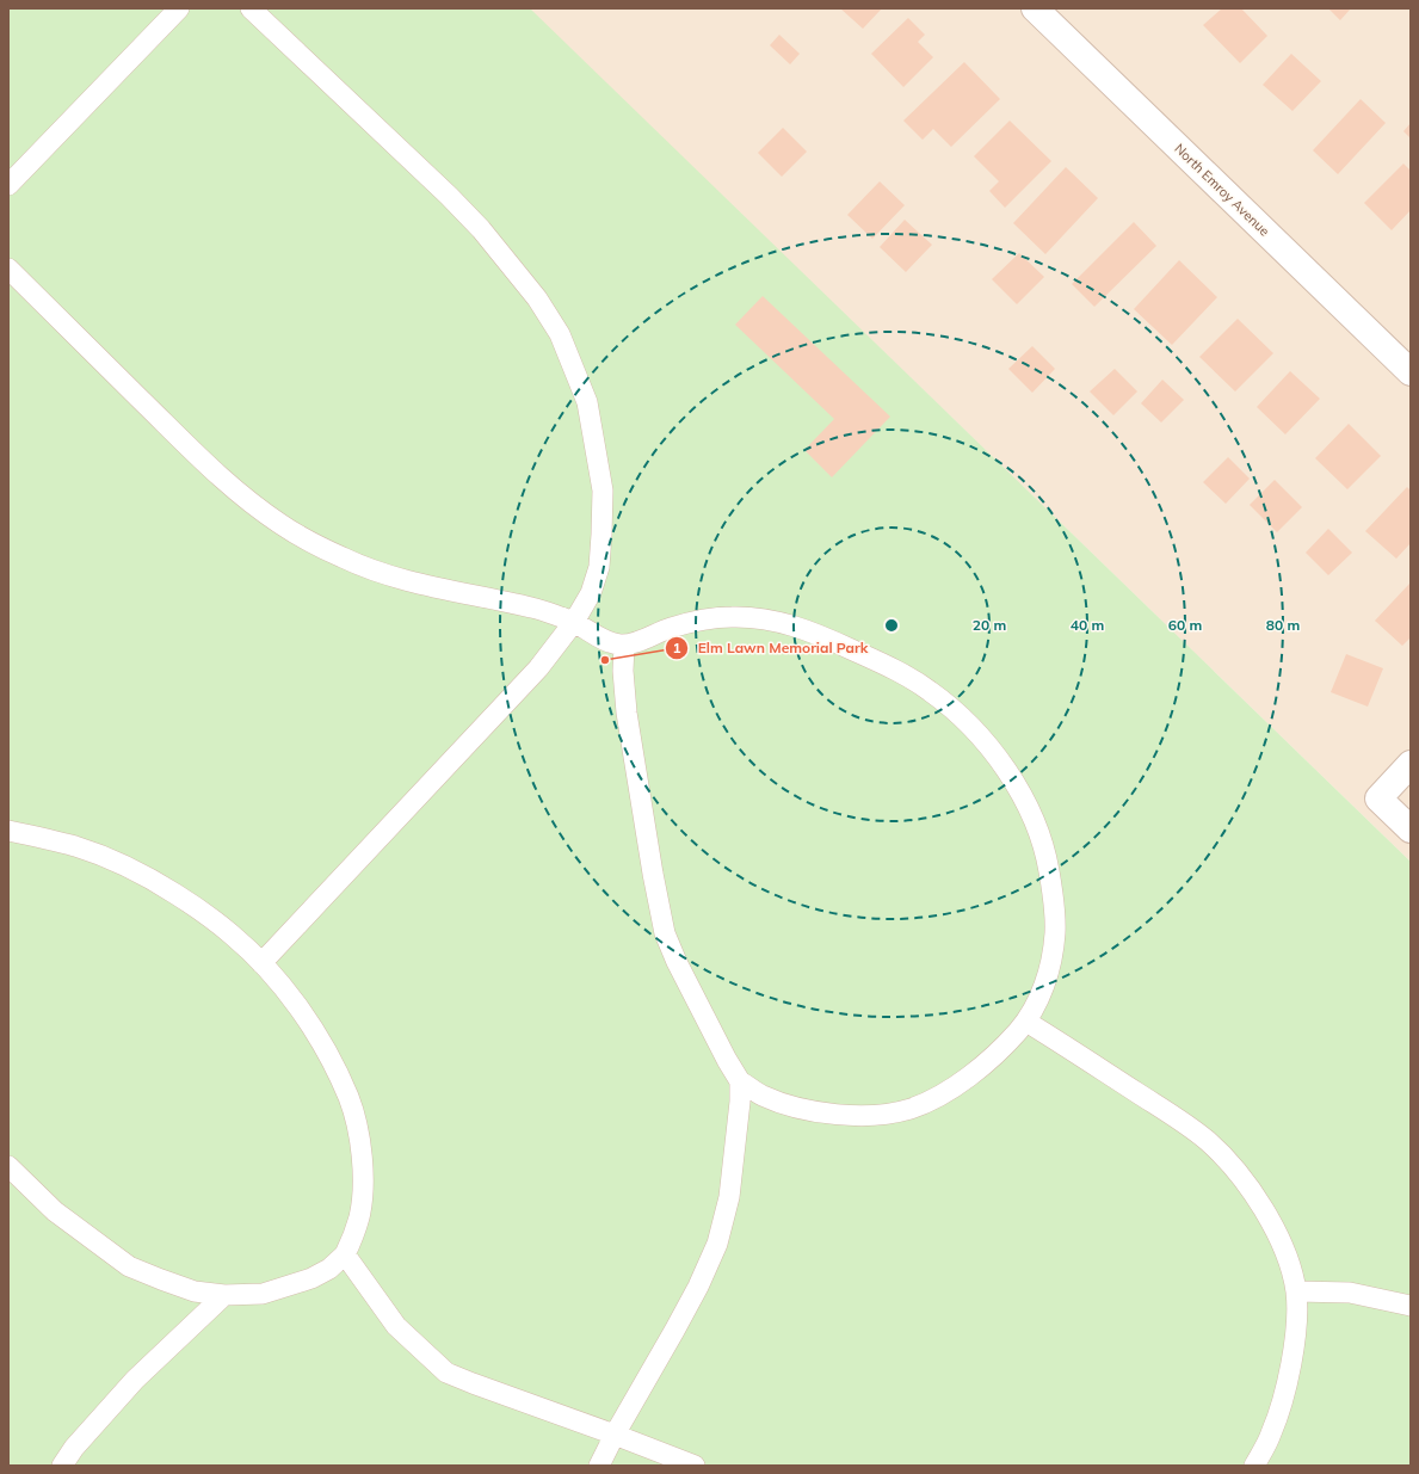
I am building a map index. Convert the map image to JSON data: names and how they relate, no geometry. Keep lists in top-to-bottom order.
{
  "streets": {
    "street": ["North Emroy Avenue"]
  },
  "places": ["Elm Lawn Memorial Park"],
  "rings": [
    "20 m",
    "40 m",
    "60 m",
    "80 m"
  ]
}
